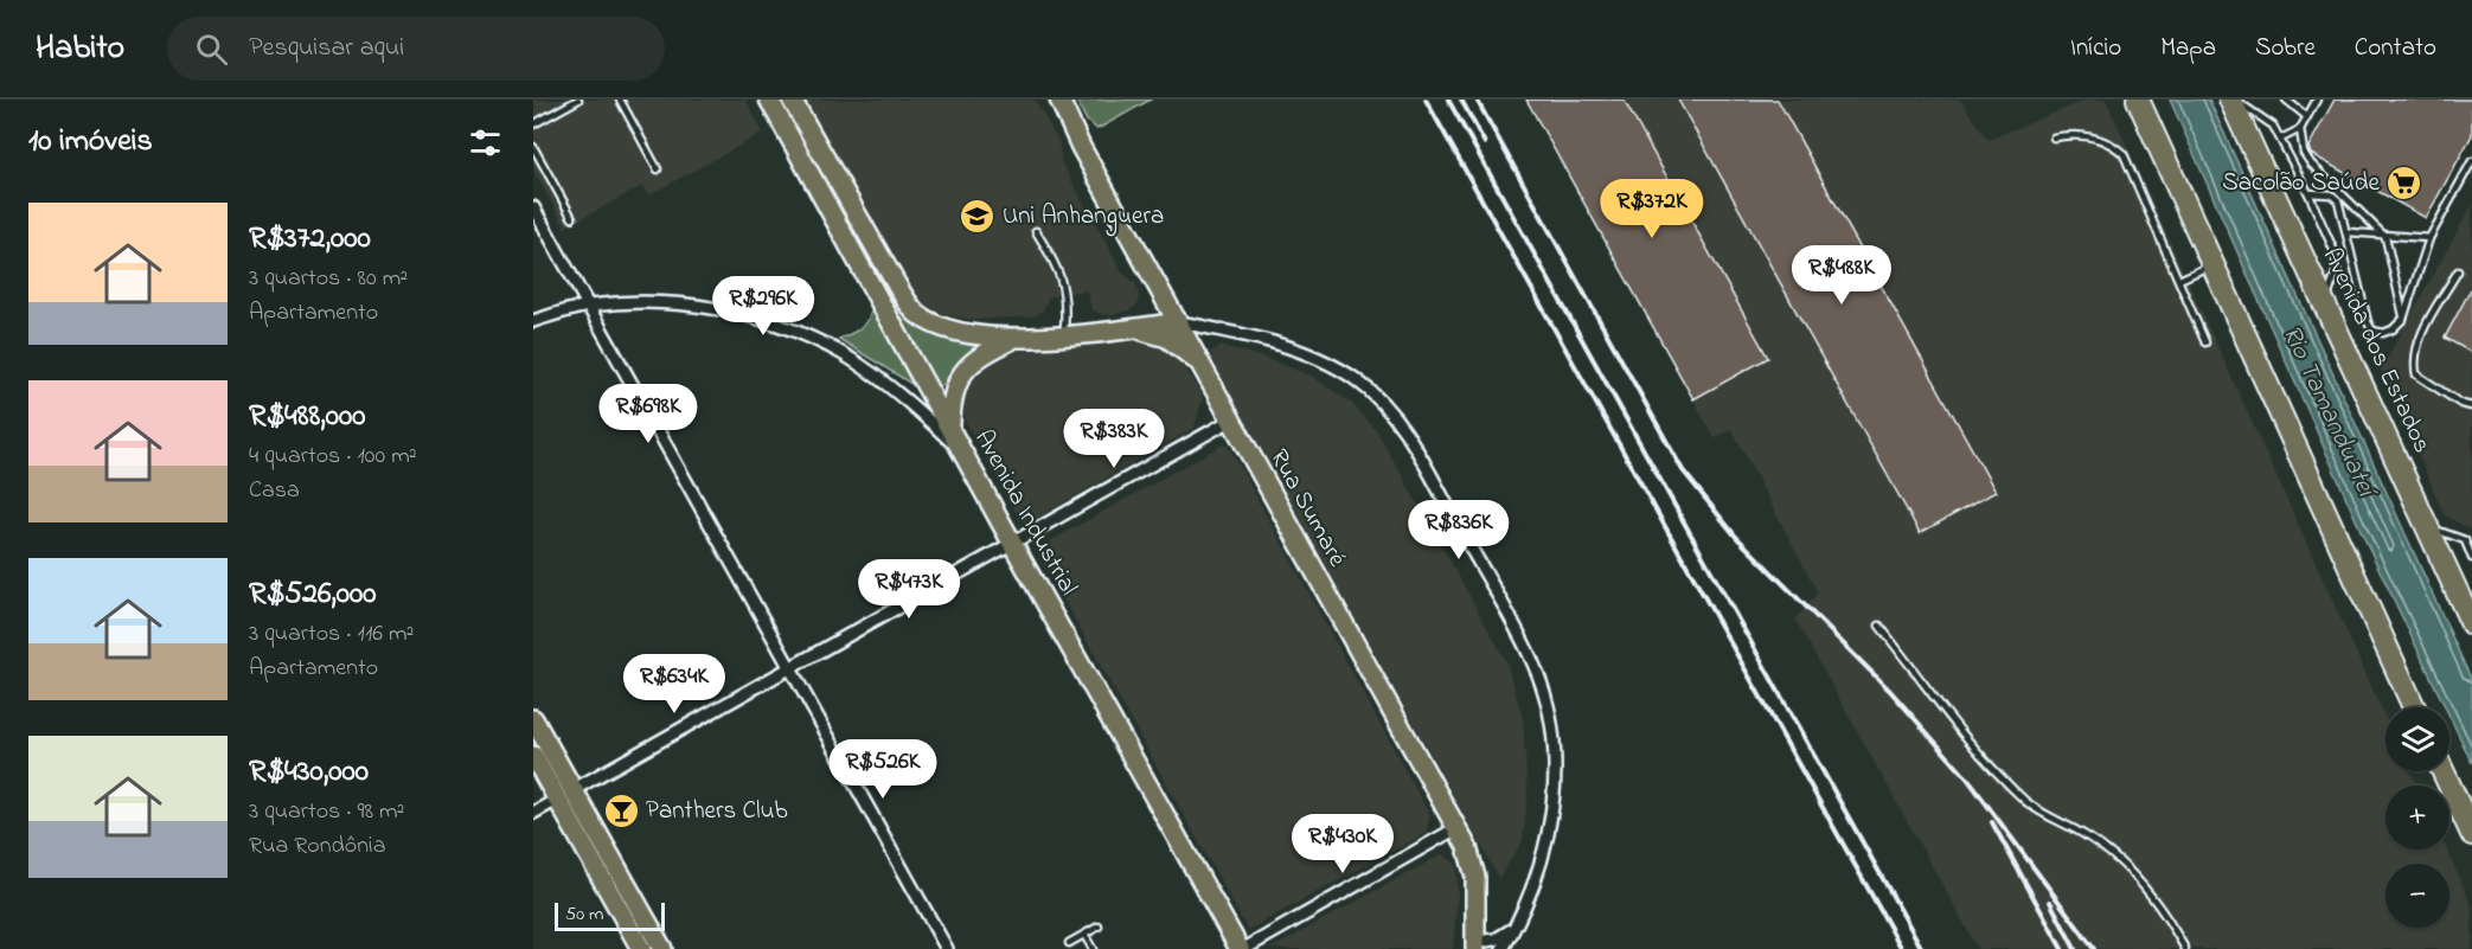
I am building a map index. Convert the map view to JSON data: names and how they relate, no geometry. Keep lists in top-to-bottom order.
{
  "streets": {
    "highway": ["Avenida dos Estados"],
    "main road": ["Rua Sumaré", "Avenida Industrial"]
  },
  "water": ["Rio Tamanduateí"],
  "places": {
    "supermarket": ["Sacolão Saúde"],
    "school or university": ["Uni Anhanguera"],
    "bar": ["Panthers Club"]
  },
  "scale_bar": "50 m",
  "page": {
    "header": "Habito",
    "search": "Pesquisar aqui",
    "nav": [
      "Início",
      "Mapa",
      "Sobre",
      "Contato"
    ],
    "heading": "10 imóveis",
    "price": [
      "R$372K",
      "R$488K",
      "R$296K",
      "R$698K",
      "R$383K",
      "R$836K",
      "R$473K",
      "R$634K",
      "R$526K",
      "R$430K"
    ],
    "list": [
      {
        "name": "R$372,000",
        "note": "3 quartos · 80 m² · Apartamento"
      },
      {
        "name": "R$488,000",
        "note": "4 quartos · 100 m² · Casa"
      },
      {
        "name": "R$526,000",
        "note": "3 quartos · 116 m² · Apartamento"
      },
      {
        "name": "R$430,000",
        "note": "3 quartos · 98 m² · Rua Rondônia"
      }
    ],
    "map_buttons": ["+", "−"],
    "scale": "50 m"
  }
}
